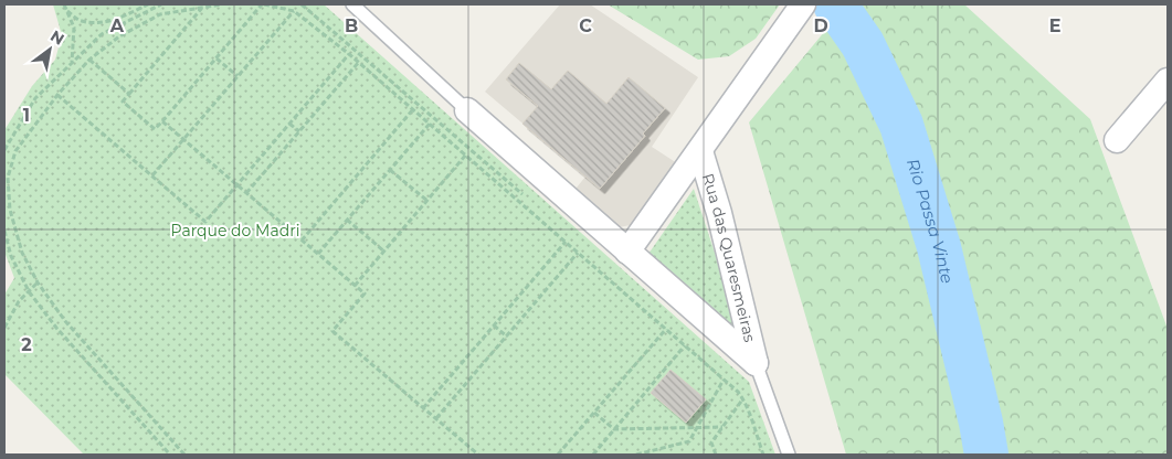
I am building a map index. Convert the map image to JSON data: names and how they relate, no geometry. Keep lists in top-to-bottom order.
{
  "streets": {
    "street": ["Rua das Quaresmeiras"]
  },
  "water": ["Rio Passa Vinte"],
  "parks": ["Parque do Madri"],
  "north": "top right",
  "grid": {
    "columns": [
      "A",
      "B",
      "C",
      "D",
      "E"
    ],
    "rows": ["1", "2"]
  }
}
